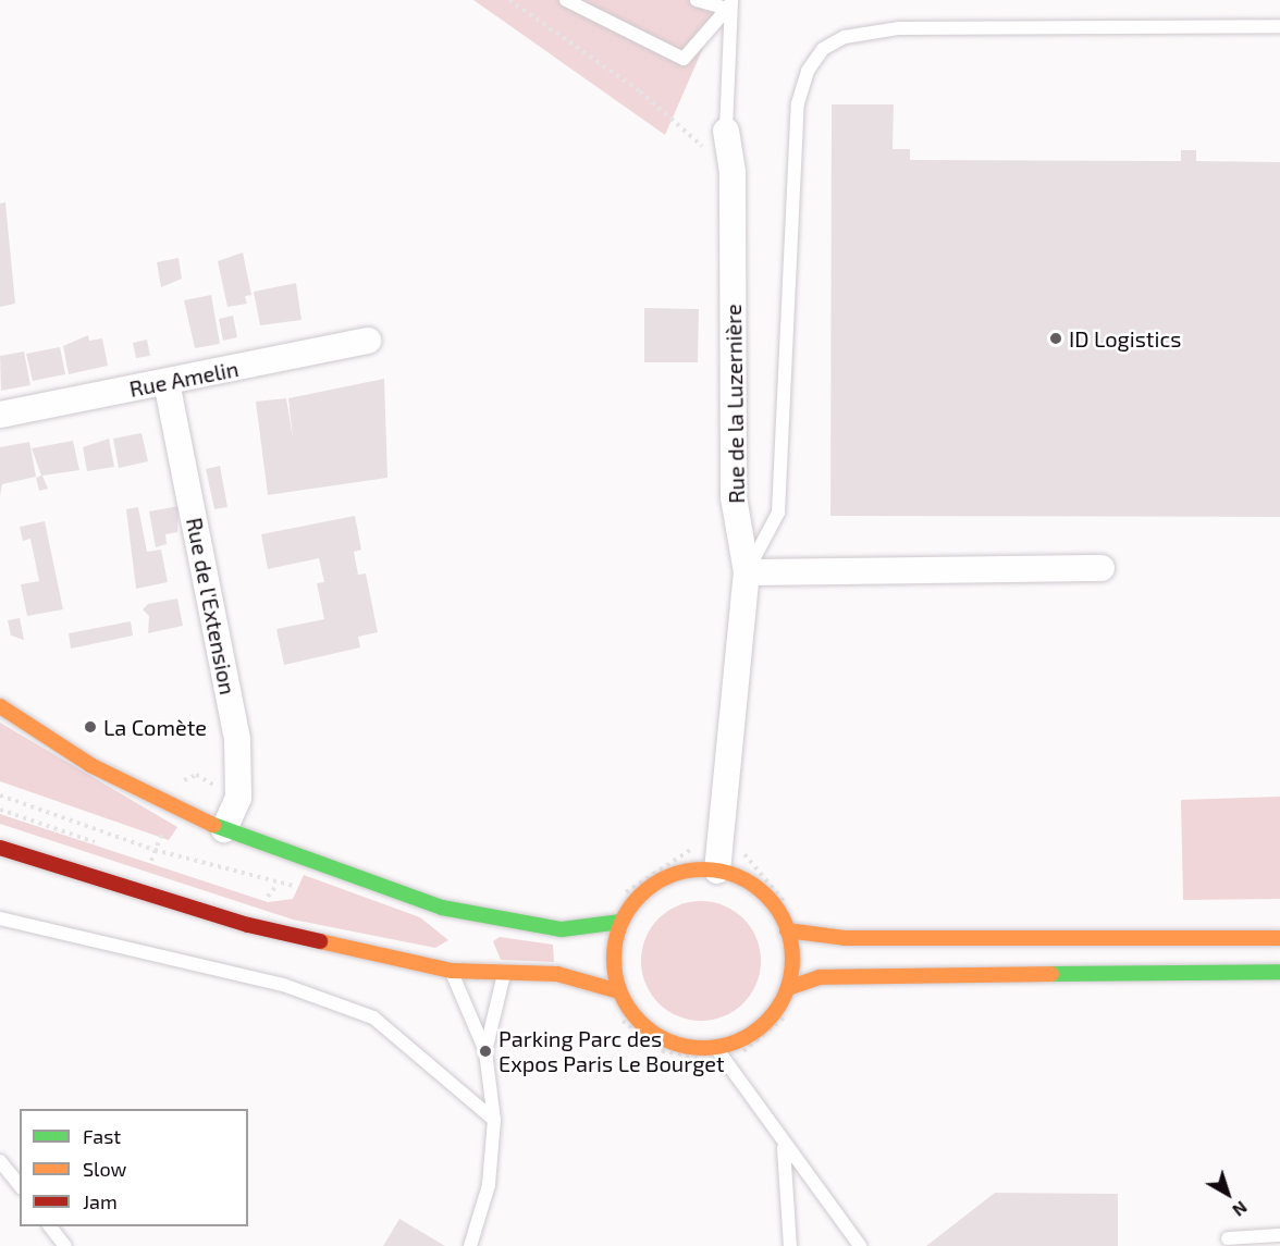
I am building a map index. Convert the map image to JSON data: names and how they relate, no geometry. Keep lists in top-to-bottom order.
{
  "streets": {
    "street": ["Rue Amelin", "Rue de la Luzernière", "Rue de l'Extension"]
  },
  "crossings": [
    ["Rue Amelin", "Rue de l'Extension"]
  ],
  "places": ["ID Logistics", "La Comète", "Parking Parc des Expos Paris Le Bourget"],
  "legend": ["Fast", "Slow", "Jam"],
  "north": "bottom right"
}
